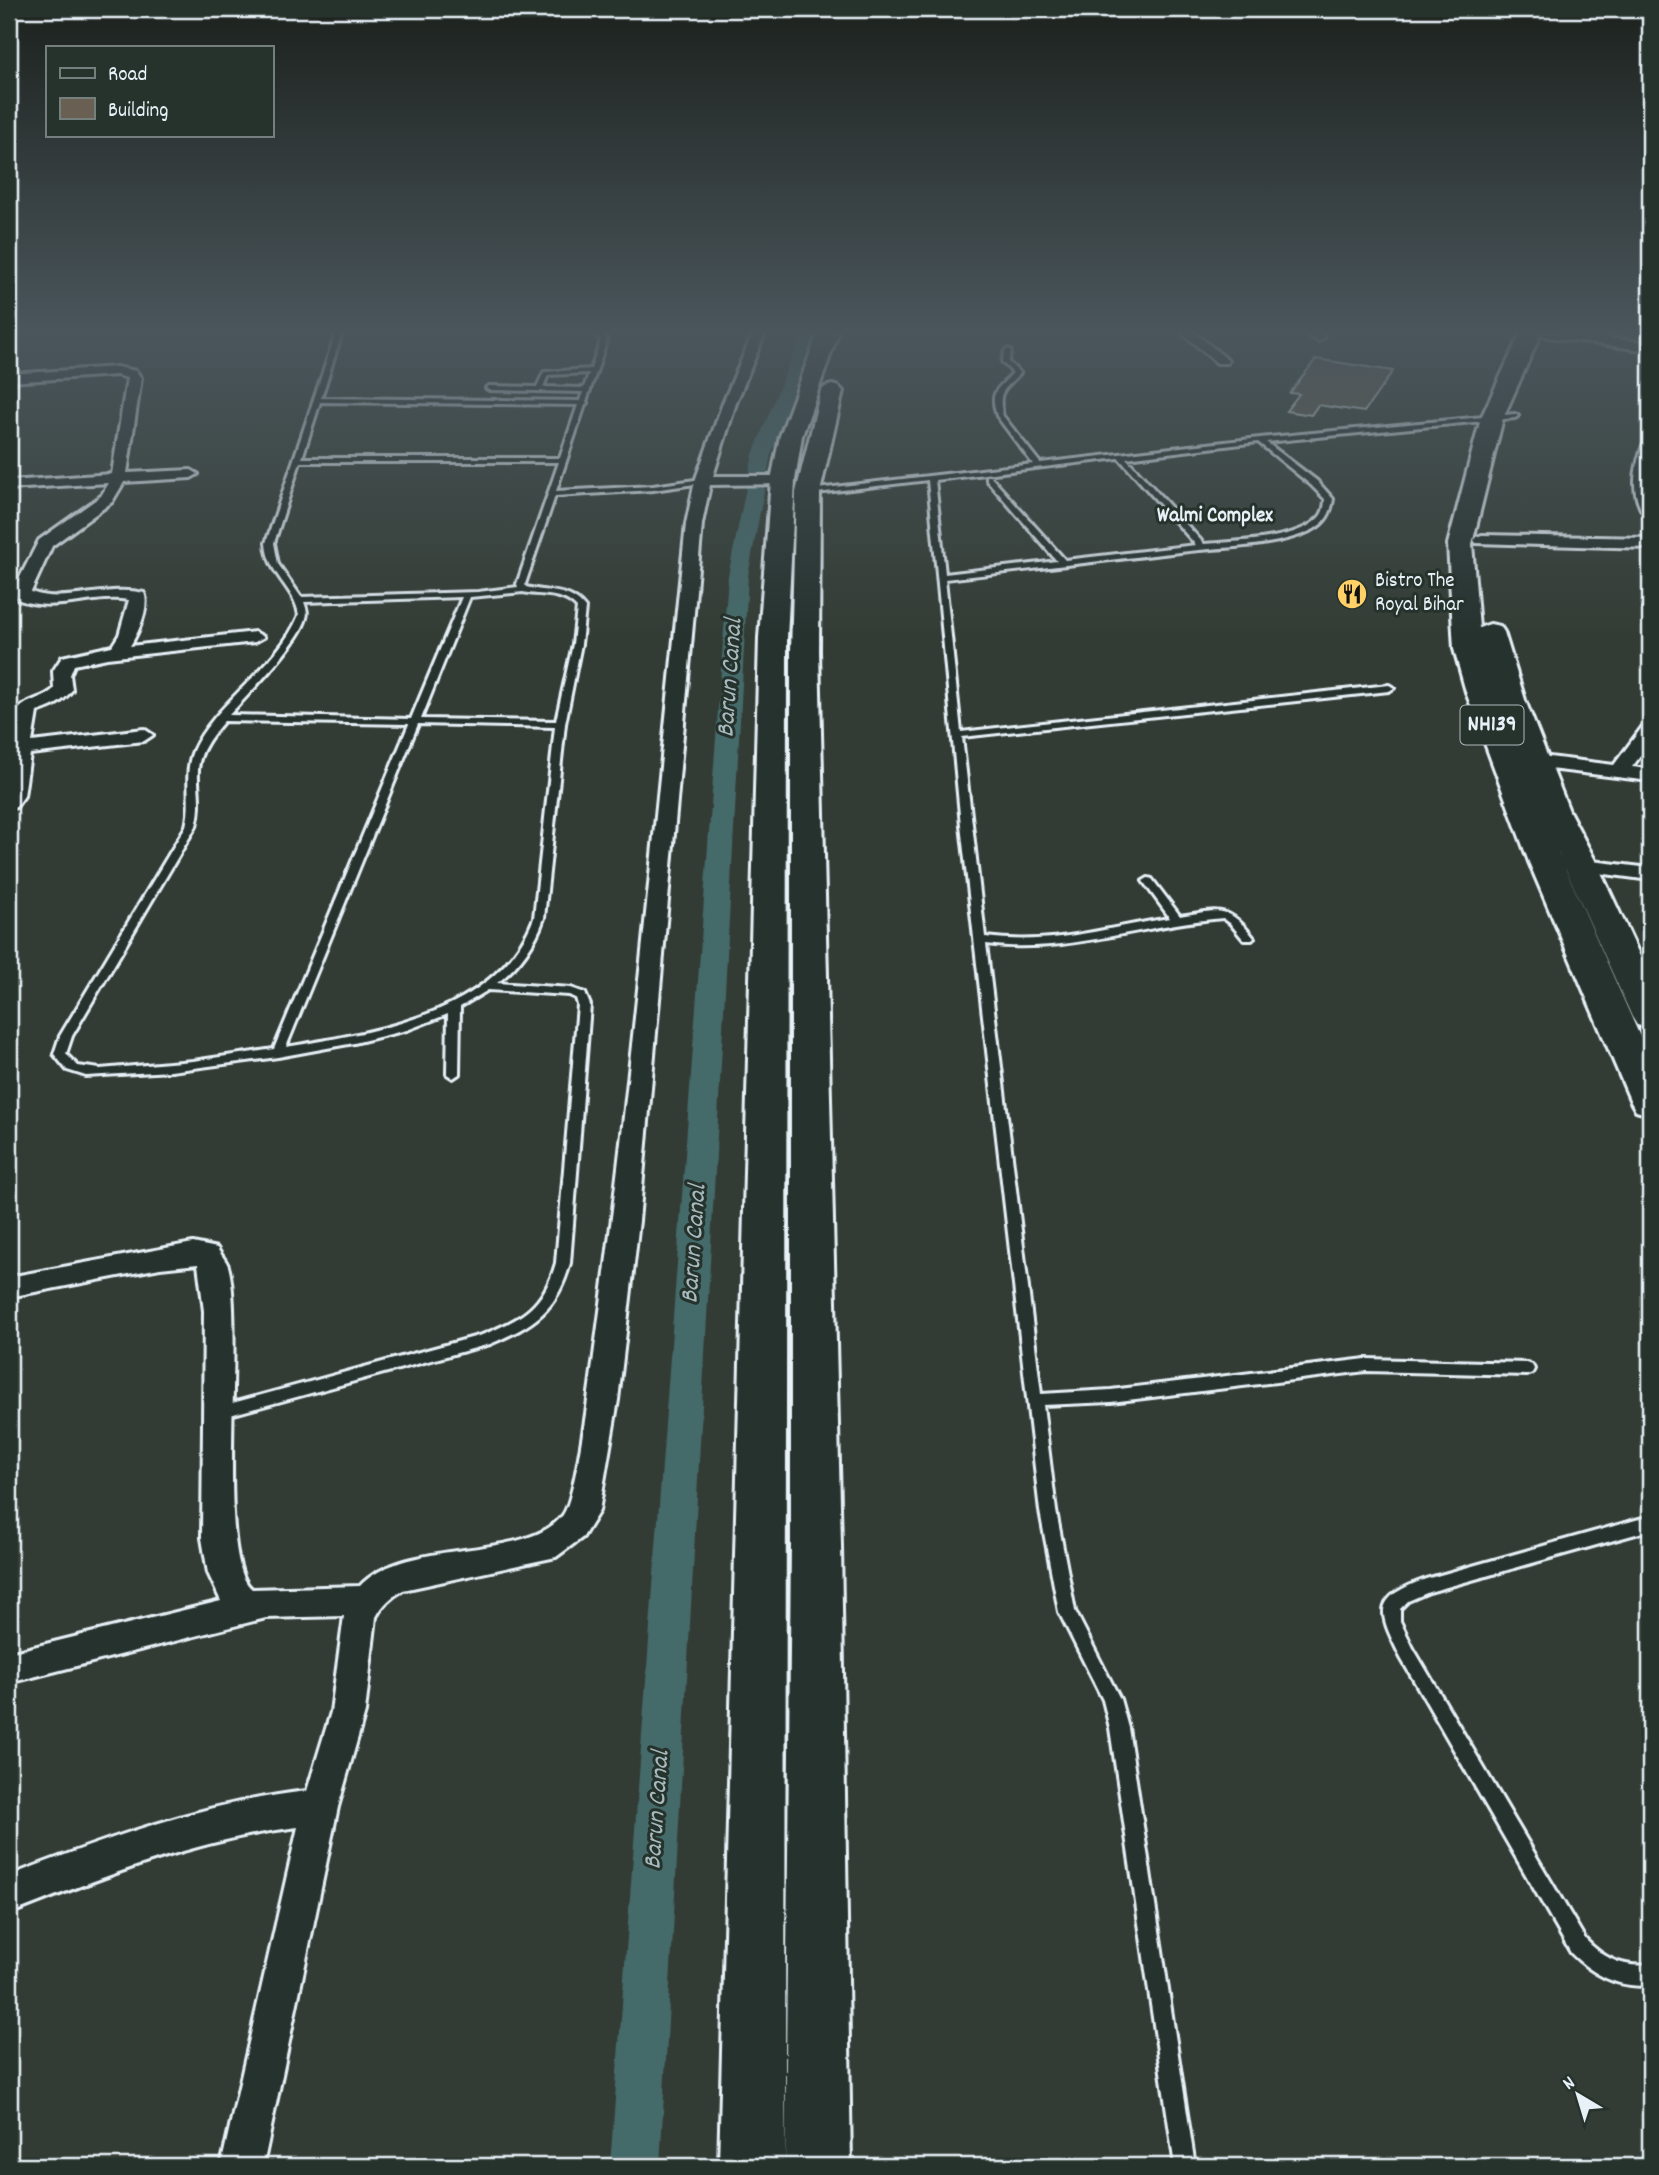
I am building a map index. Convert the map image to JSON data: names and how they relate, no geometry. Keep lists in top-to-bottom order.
{
  "streets": {
    "highway": ["NH139"]
  },
  "districts": ["Walmi Complex"],
  "water": ["Barun Canal"],
  "places": {
    "restaurant": ["Bistro The Royal Bihar"]
  },
  "legend": ["Road", "Building"],
  "north": "top left"
}
